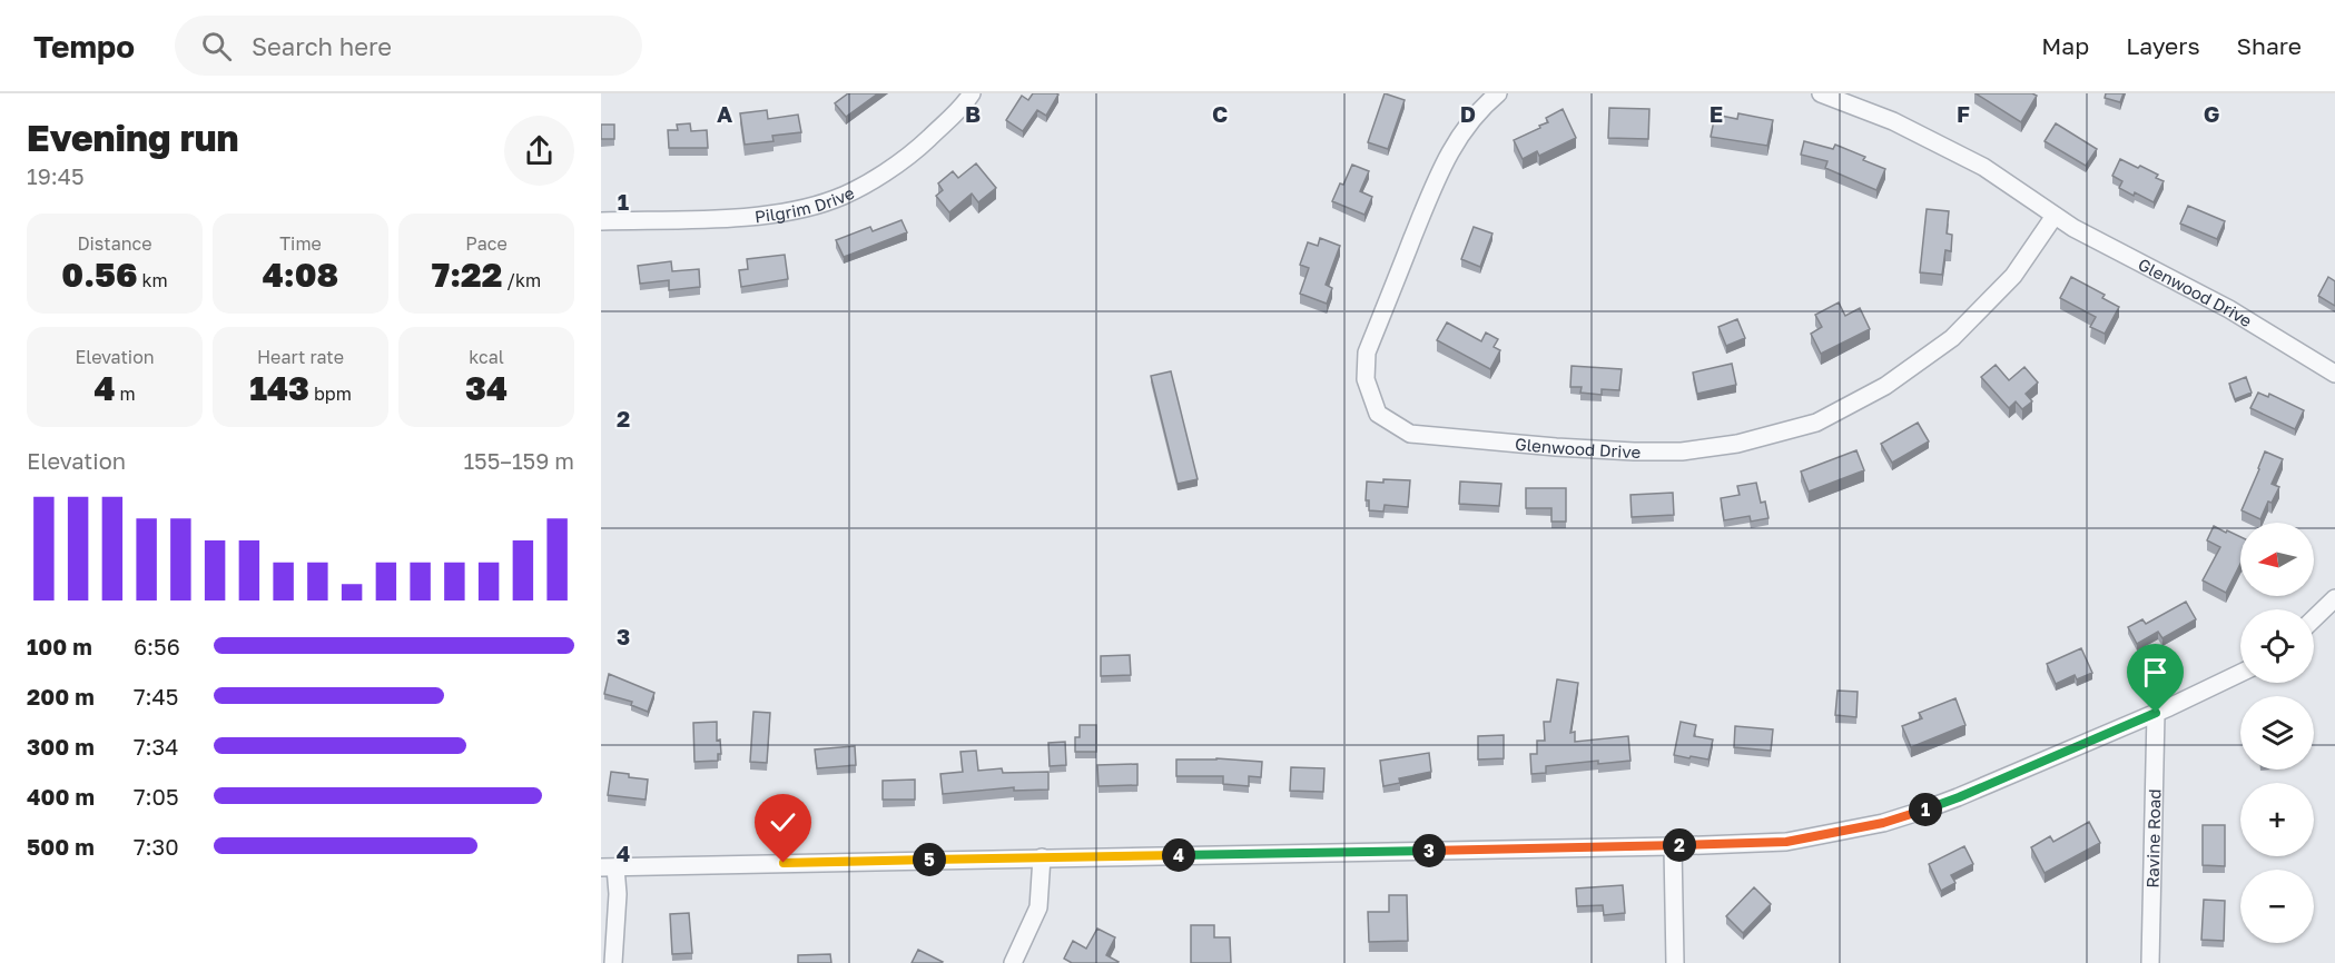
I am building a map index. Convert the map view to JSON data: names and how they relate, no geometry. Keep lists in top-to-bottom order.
{
  "streets": {
    "street": ["Pilgrim Drive", "Glenwood Drive", "Ravine Road"]
  },
  "north": "left",
  "page": {
    "header": "Tempo",
    "search": "Search here",
    "nav": ["Map", "Layers", "Share"],
    "heading": ["Evening run", "19:45"],
    "stats": [
      ["Distance", "0.56 km"],
      ["Time", "4:08"],
      ["Pace", "7:22 /km"],
      ["Elevation", "4 m"],
      ["Heart rate", "143 bpm"],
      ["kcal", "34"]
    ],
    "chart": ["Elevation", "155–159 m"],
    "map_buttons": ["+", "−"],
    "list": [
      {
        "name": "100 m",
        "note": "6:56"
      },
      {
        "name": "200 m",
        "note": "7:45"
      },
      {
        "name": "300 m",
        "note": "7:34"
      },
      {
        "name": "400 m",
        "note": "7:05"
      },
      {
        "name": "500 m",
        "note": "7:30"
      }
    ],
    "pins": [
      "1",
      "2",
      "3",
      "4",
      "5"
    ]
  },
  "grid": {
    "columns": [
      "A",
      "B",
      "C",
      "D",
      "E",
      "F",
      "G"
    ],
    "rows": [
      "1",
      "2",
      "3",
      "4"
    ]
  }
}
